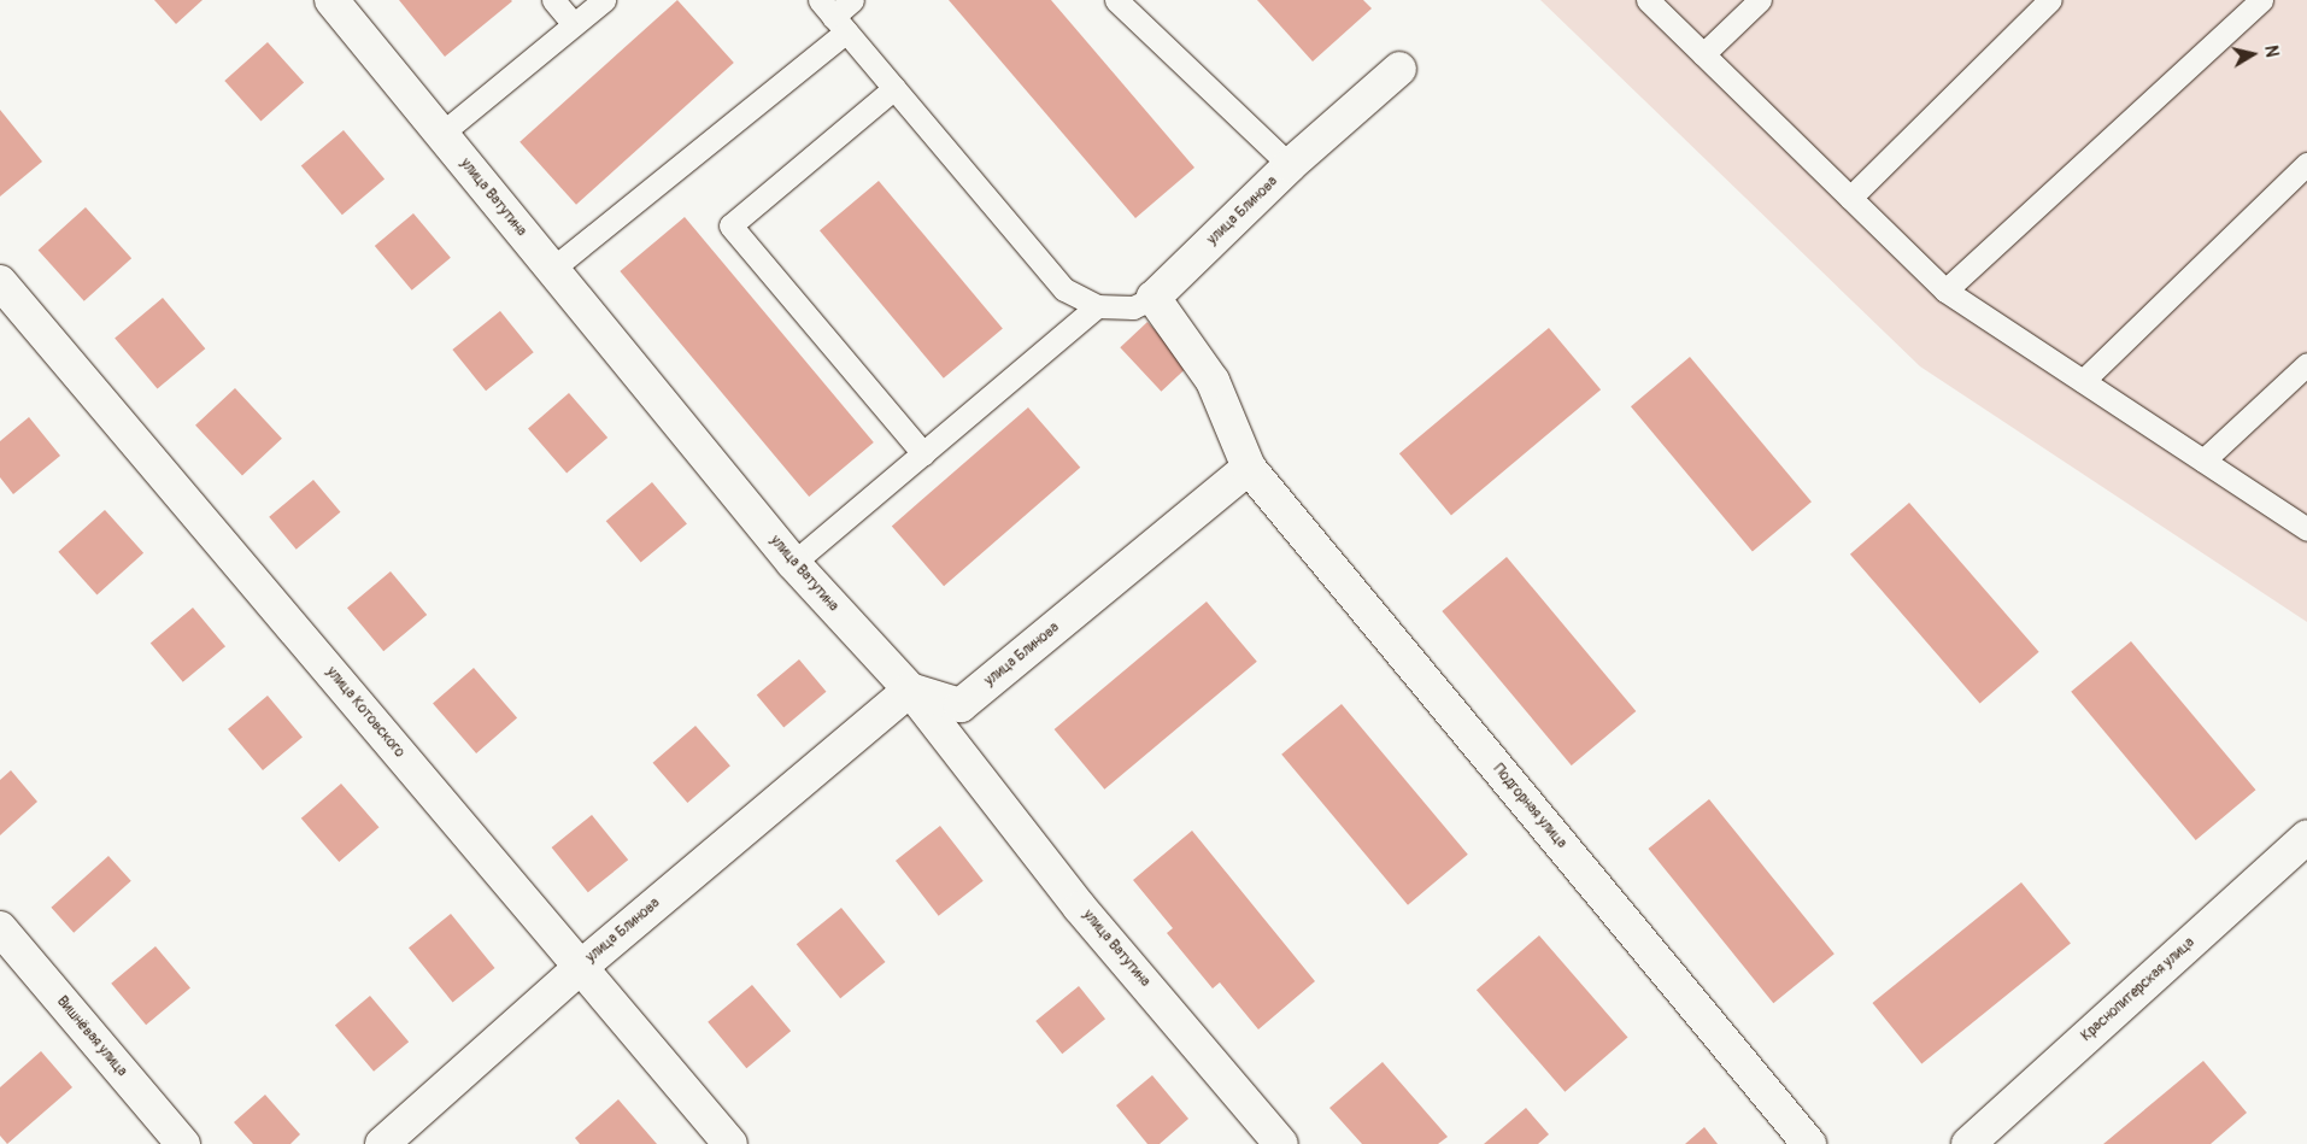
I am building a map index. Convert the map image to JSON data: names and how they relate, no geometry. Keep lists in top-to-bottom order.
{
  "streets": {
    "street": [
      "улица Ватутина",
      "улица Блинова",
      "улица Котовского",
      "Подгорная улица",
      "Краснопитерская улица",
      "Вишнёвая улица"
    ]
  },
  "crossings": [
    ["улица Ватутина", "улица Блинова"],
    ["улица Блинова", "улица Котовского"],
    ["улица Блинова", "Подгорная улица"]
  ],
  "north": "right"
}
